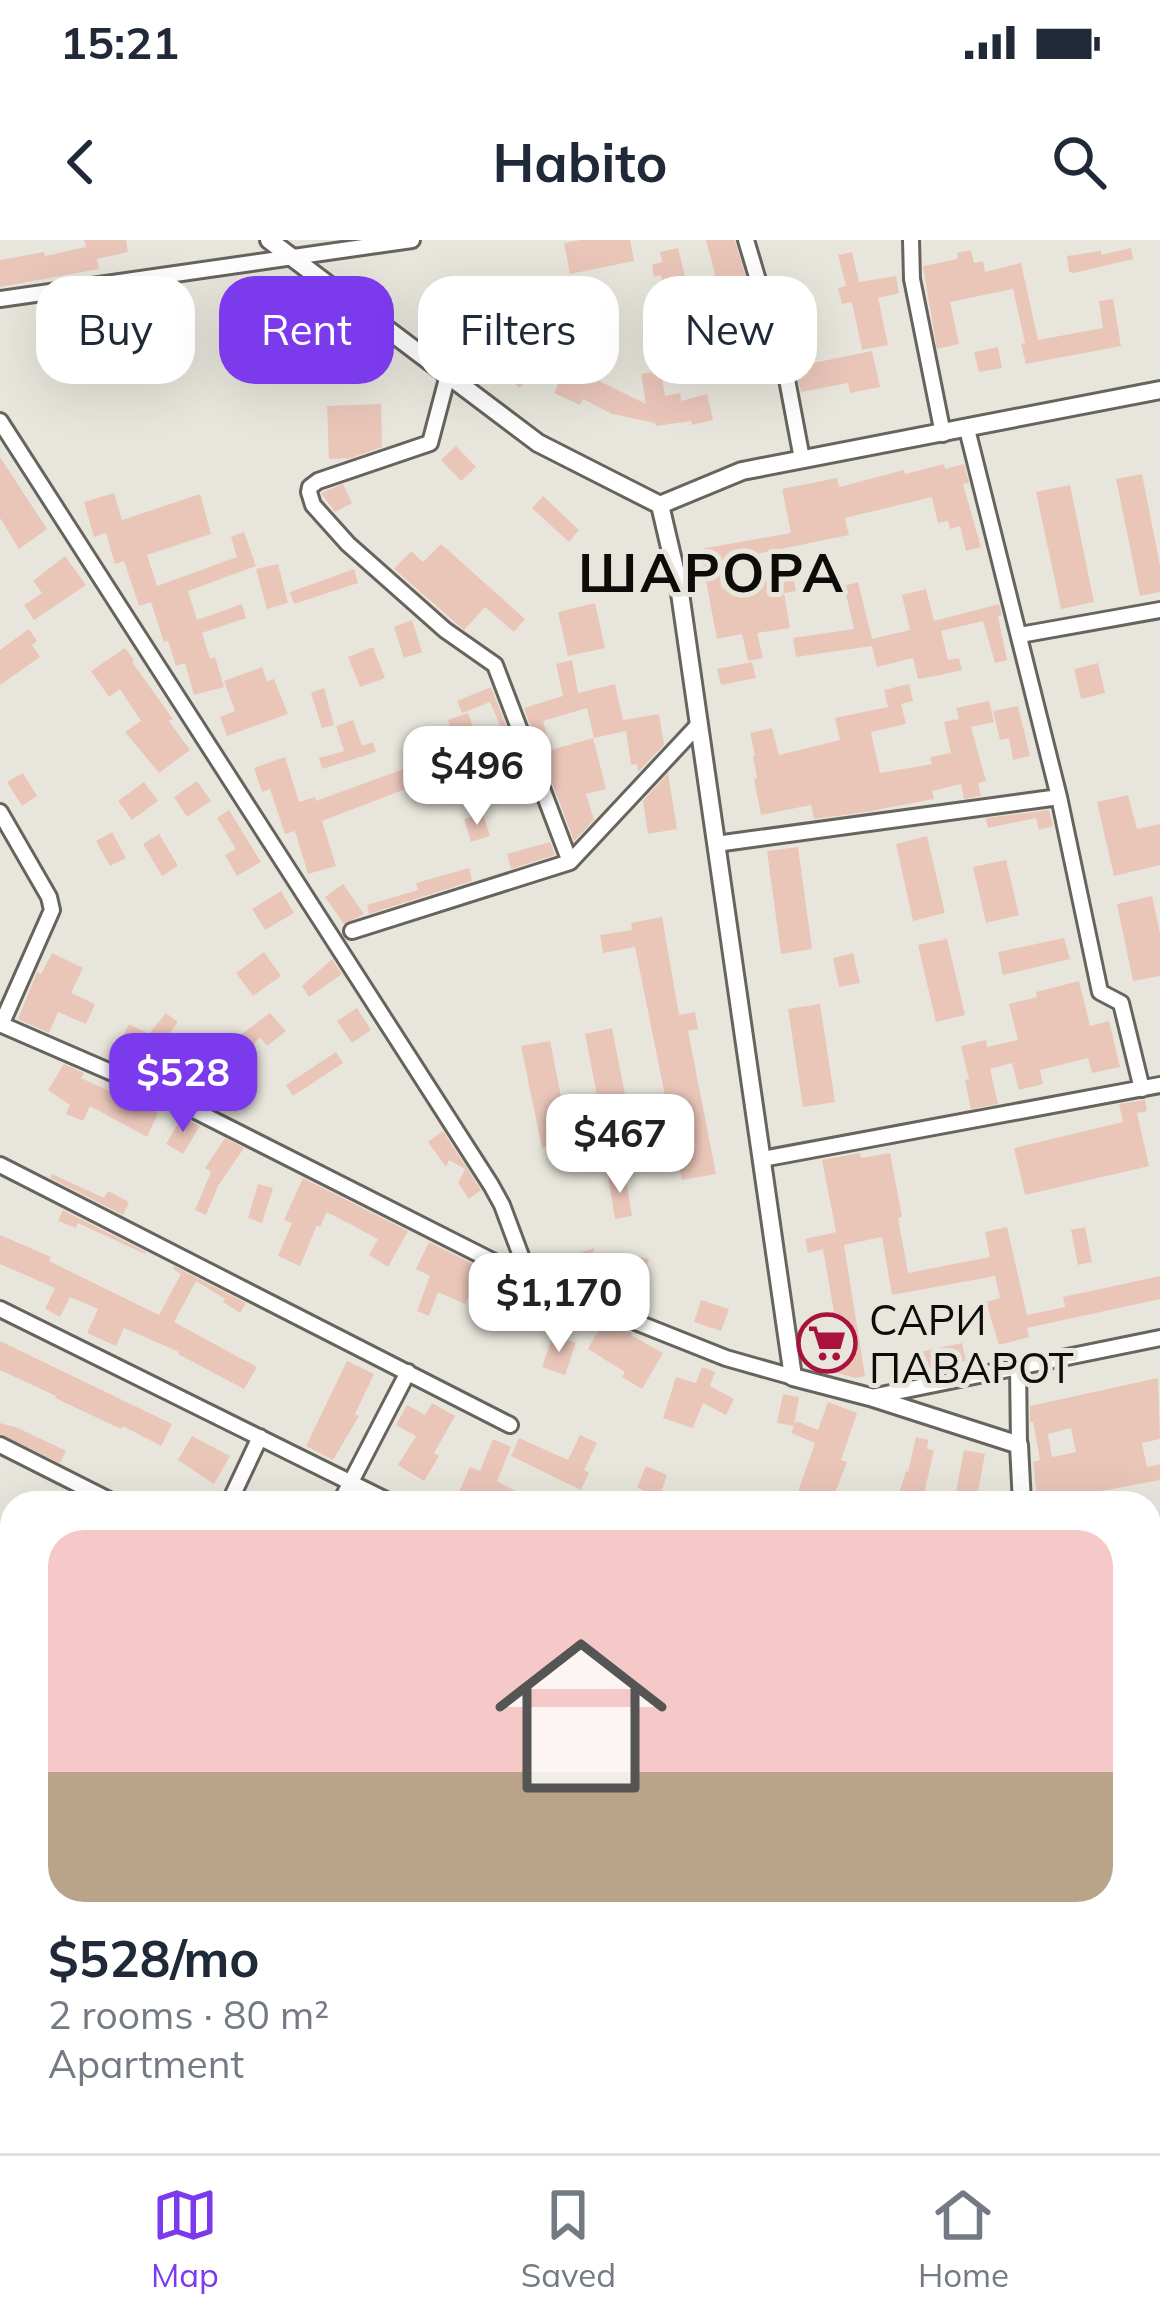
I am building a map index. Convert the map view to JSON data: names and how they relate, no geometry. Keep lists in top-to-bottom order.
{
  "districts": ["ШАРОРА"],
  "places": {
    "supermarket": ["САРИ ПАВАРОТ"]
  },
  "page": {
    "status": "15:21",
    "header": "Habito",
    "chip": [
      "Buy",
      "Rent",
      "Filters",
      "New"
    ],
    "price": [
      "$496",
      "$528",
      "$467",
      "$1,170"
    ],
    "list": [
      {
        "name": "$528/mo",
        "note": "2 rooms · 80 m² · Apartment"
      }
    ],
    "tabs": ["Map", "Saved", "Home"]
  }
}
